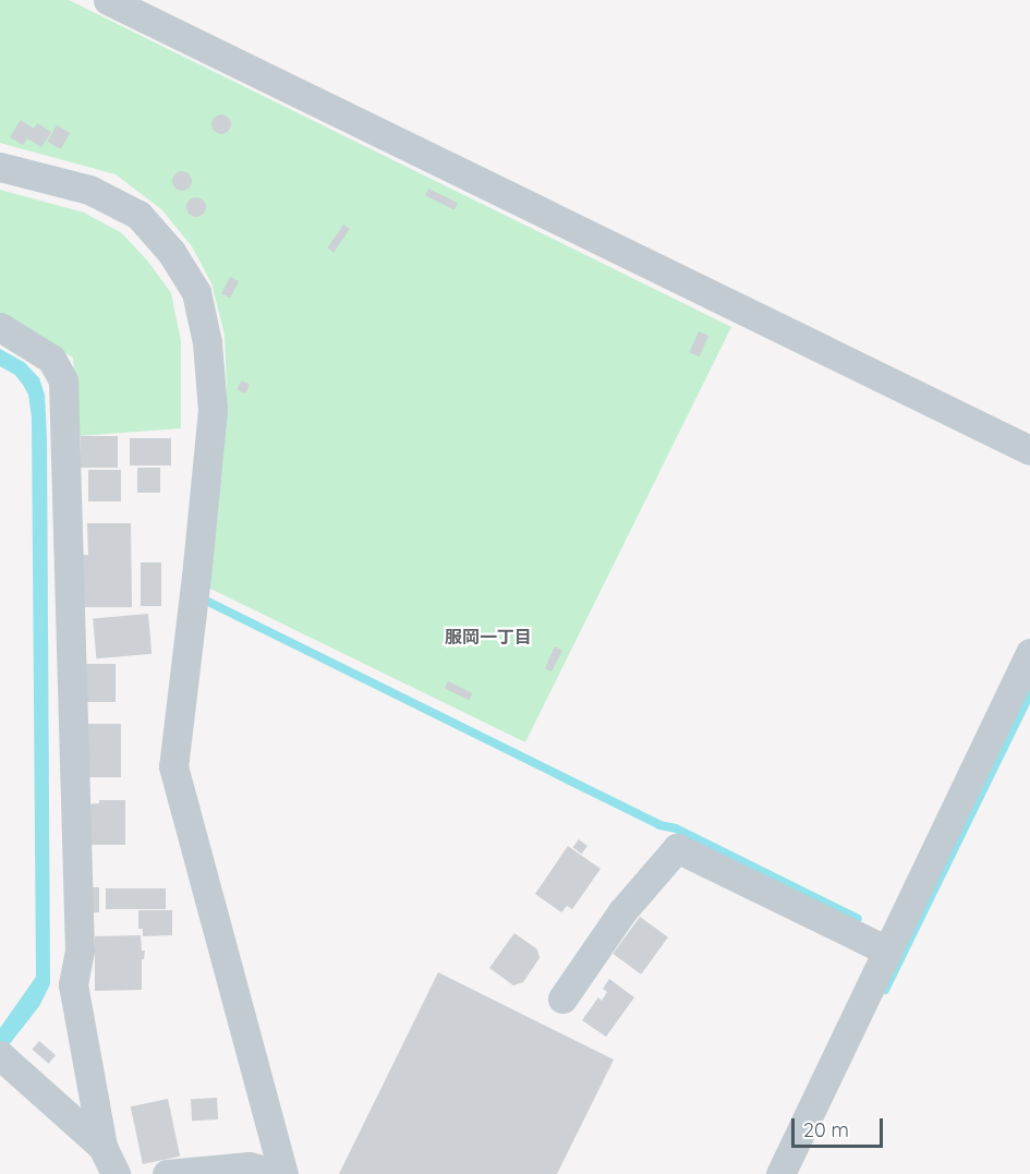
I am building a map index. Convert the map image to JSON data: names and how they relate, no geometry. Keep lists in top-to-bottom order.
{
  "districts": ["服岡一丁目"],
  "scale_bar": "20 m"
}
